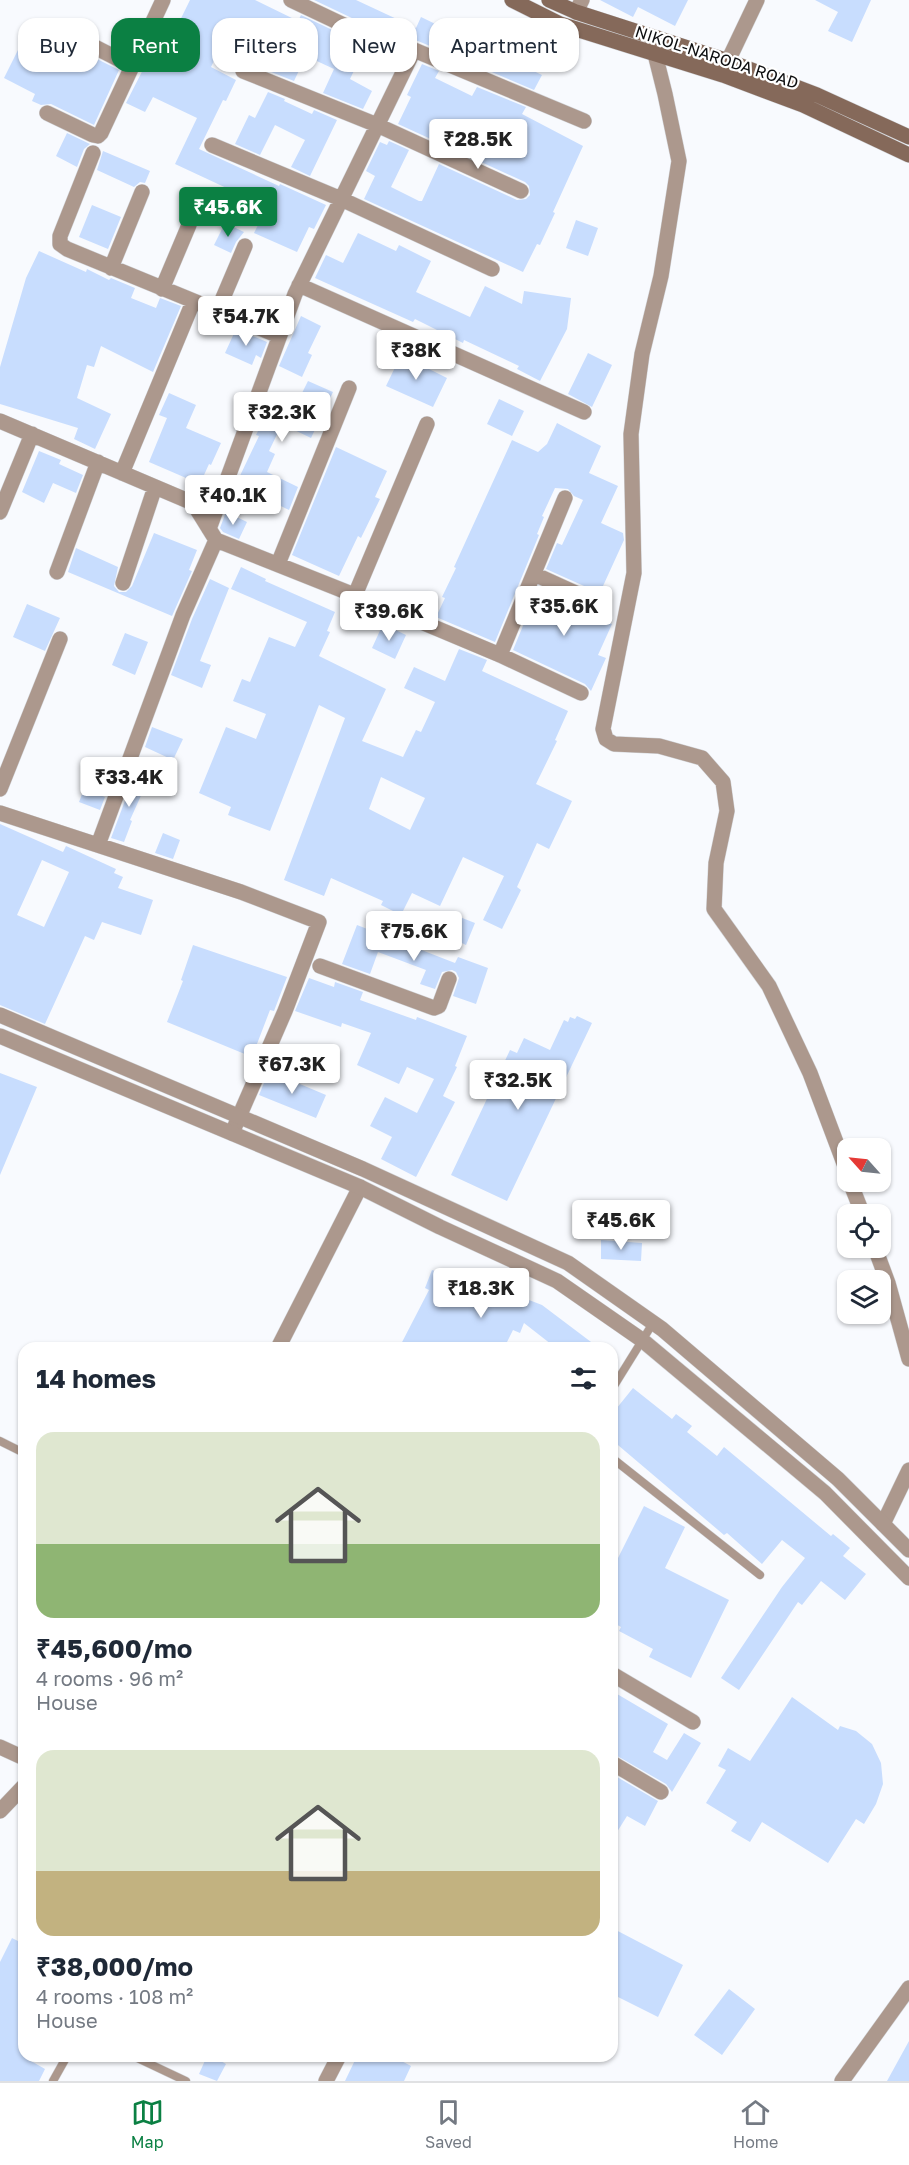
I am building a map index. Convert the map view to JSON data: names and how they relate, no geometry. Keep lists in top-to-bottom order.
{
  "streets": {
    "main road": ["NIKOL-NARODA ROAD"]
  },
  "north": "top left",
  "page": {
    "chip": [
      "Buy",
      "Rent",
      "Filters",
      "New",
      "Apartment"
    ],
    "price": [
      "₹28.5K",
      "₹45.6K",
      "₹54.7K",
      "₹38K",
      "₹32.3K",
      "₹40.1K",
      "₹35.6K",
      "₹39.6K",
      "₹33.4K",
      "₹75.6K",
      "₹67.3K",
      "₹32.5K",
      "₹45.6K",
      "₹18.3K"
    ],
    "heading": "14 homes",
    "list": [
      {
        "name": "₹45,600/mo",
        "note": "4 rooms · 96 m² · House"
      },
      {
        "name": "₹38,000/mo",
        "note": "4 rooms · 108 m² · House"
      }
    ],
    "tabs": ["Map", "Saved", "Home"]
  }
}
